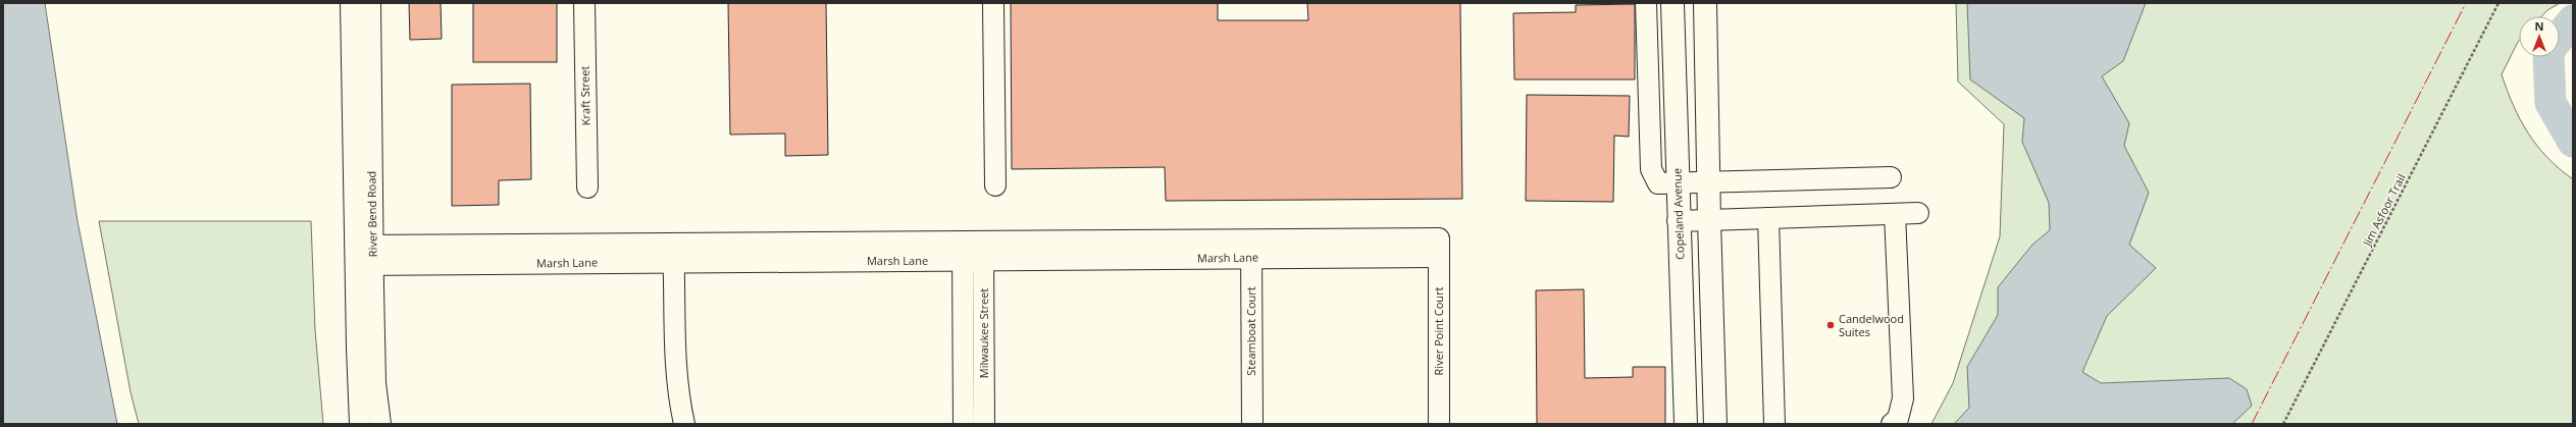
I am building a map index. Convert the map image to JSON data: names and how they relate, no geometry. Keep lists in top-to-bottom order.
{
  "streets": {
    "highway": ["Copeland Avenue"],
    "street": [
      "Kraft Street",
      "River Bend Road",
      "Marsh Lane",
      "Steamboat Court",
      "River Point Court",
      "Milwaukee Street"
    ],
    "path": ["Jim Asfoor Trail"]
  },
  "crossings": [
    ["River Bend Road", "Marsh Lane"],
    ["Marsh Lane", "Steamboat Court"],
    ["Marsh Lane", "River Point Court"],
    ["Marsh Lane", "Milwaukee Street"]
  ],
  "places": ["Candelwood Suites"],
  "north": "top"
}
